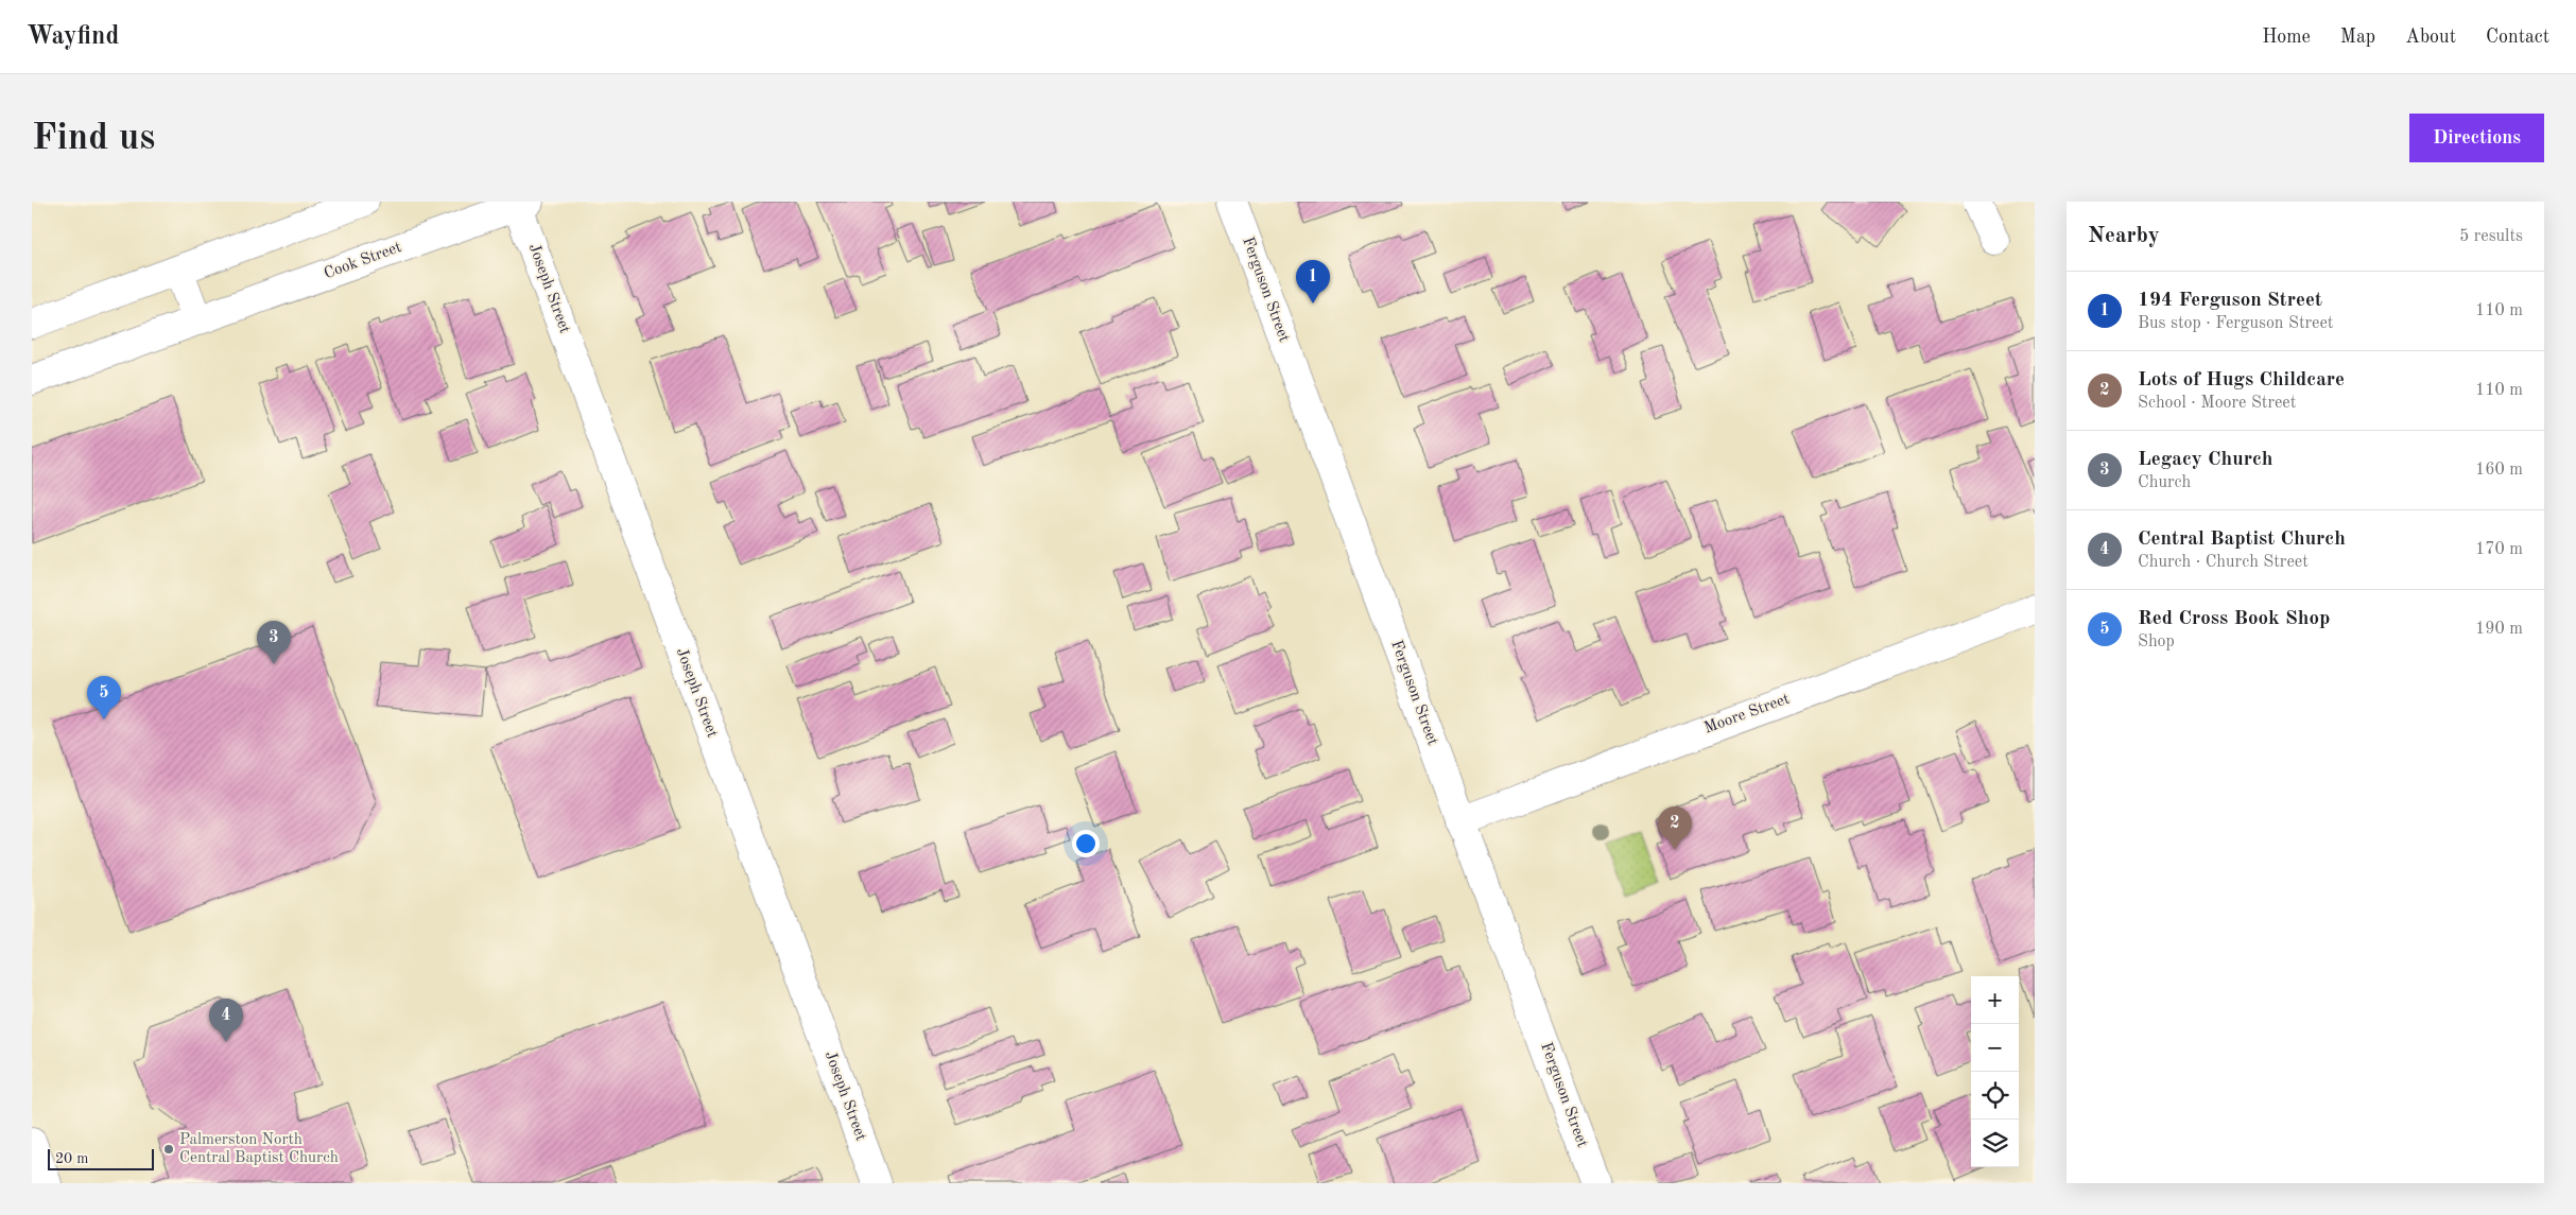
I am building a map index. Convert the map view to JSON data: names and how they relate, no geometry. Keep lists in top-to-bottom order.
{
  "streets": {
    "street": [
      "Cook Street",
      "Joseph Street",
      "Ferguson Street",
      "Moore Street"
    ]
  },
  "crossings": [
    ["Cook Street", "Joseph Street"],
    ["Ferguson Street", "Moore Street"]
  ],
  "places": ["Palmerston North Central Baptist Church"],
  "scale_bar": "20 m",
  "page": {
    "header": "Wayfind",
    "nav": [
      "Home",
      "Map",
      "About",
      "Contact"
    ],
    "buttons": "Directions",
    "title": "Find us",
    "heading": ["Nearby", "5 results"],
    "pins": [
      "1",
      "3",
      "5",
      "2",
      "4"
    ],
    "list": [
      {
        "mark": "1",
        "name": "194 Ferguson Street",
        "note": "Bus stop · Ferguson Street",
        "value": "110 m"
      },
      {
        "mark": "2",
        "name": "Lots of Hugs Childcare",
        "note": "School · Moore Street",
        "value": "110 m"
      },
      {
        "mark": "3",
        "name": "Legacy Church",
        "note": "Church",
        "value": "160 m"
      },
      {
        "mark": "4",
        "name": "Central Baptist Church",
        "note": "Church · Church Street",
        "value": "170 m"
      },
      {
        "mark": "5",
        "name": "Red Cross Book Shop",
        "note": "Shop",
        "value": "190 m"
      }
    ],
    "map_buttons": ["+", "−"],
    "scale": "20 m"
  }
}
